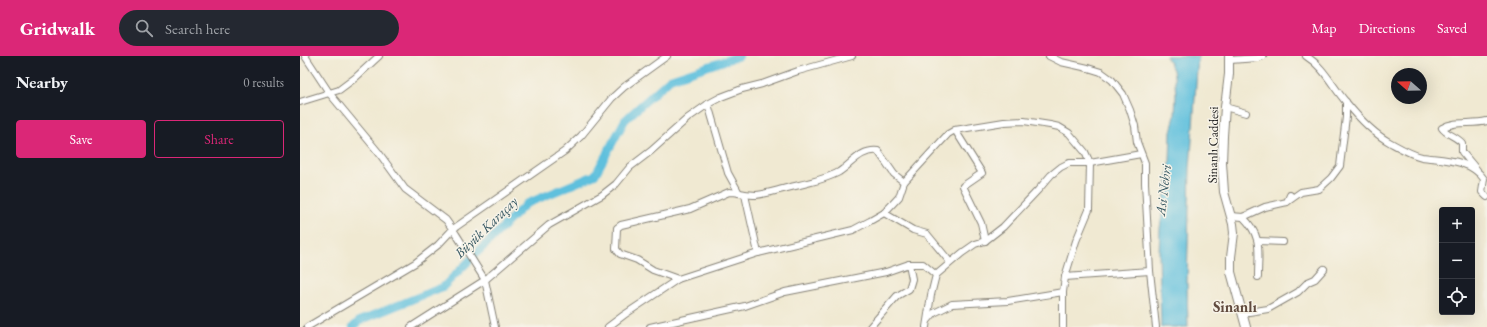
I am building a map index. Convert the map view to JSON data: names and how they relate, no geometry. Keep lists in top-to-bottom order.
{
  "streets": {
    "main road": ["Sinanlı Caddesi"]
  },
  "districts": ["Sinanlı"],
  "water": ["Asi Nehri", "Büyük Karaçay"],
  "north": "left",
  "page": {
    "header": "Gridwalk",
    "search": "Search here",
    "nav": ["Map", "Directions", "Saved"],
    "heading": ["Nearby", "0 results"],
    "buttons": ["Save", "Share"],
    "map_buttons": ["+", "−"]
  }
}
